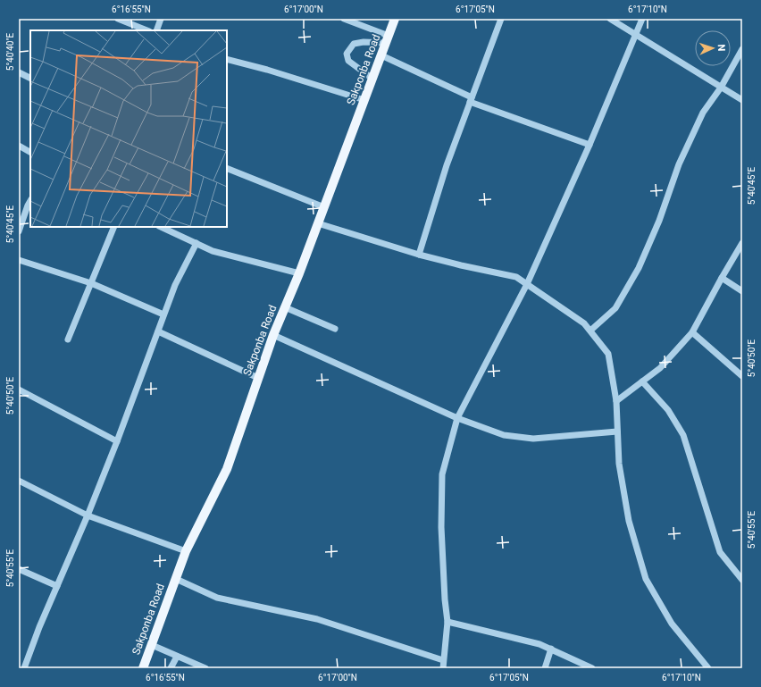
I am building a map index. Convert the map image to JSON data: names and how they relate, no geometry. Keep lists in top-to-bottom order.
{
  "streets": {
    "main road": ["Sakponba Road"]
  },
  "north": "right",
  "coordinates": [
    "6°16'55\"N",
    "6°17'00\"N",
    "6°17'05\"N",
    "6°17'10\"N",
    "5°40'40\"E",
    "5°40'45\"E",
    "5°40'50\"E",
    "5°40'55\"E"
  ]
}
